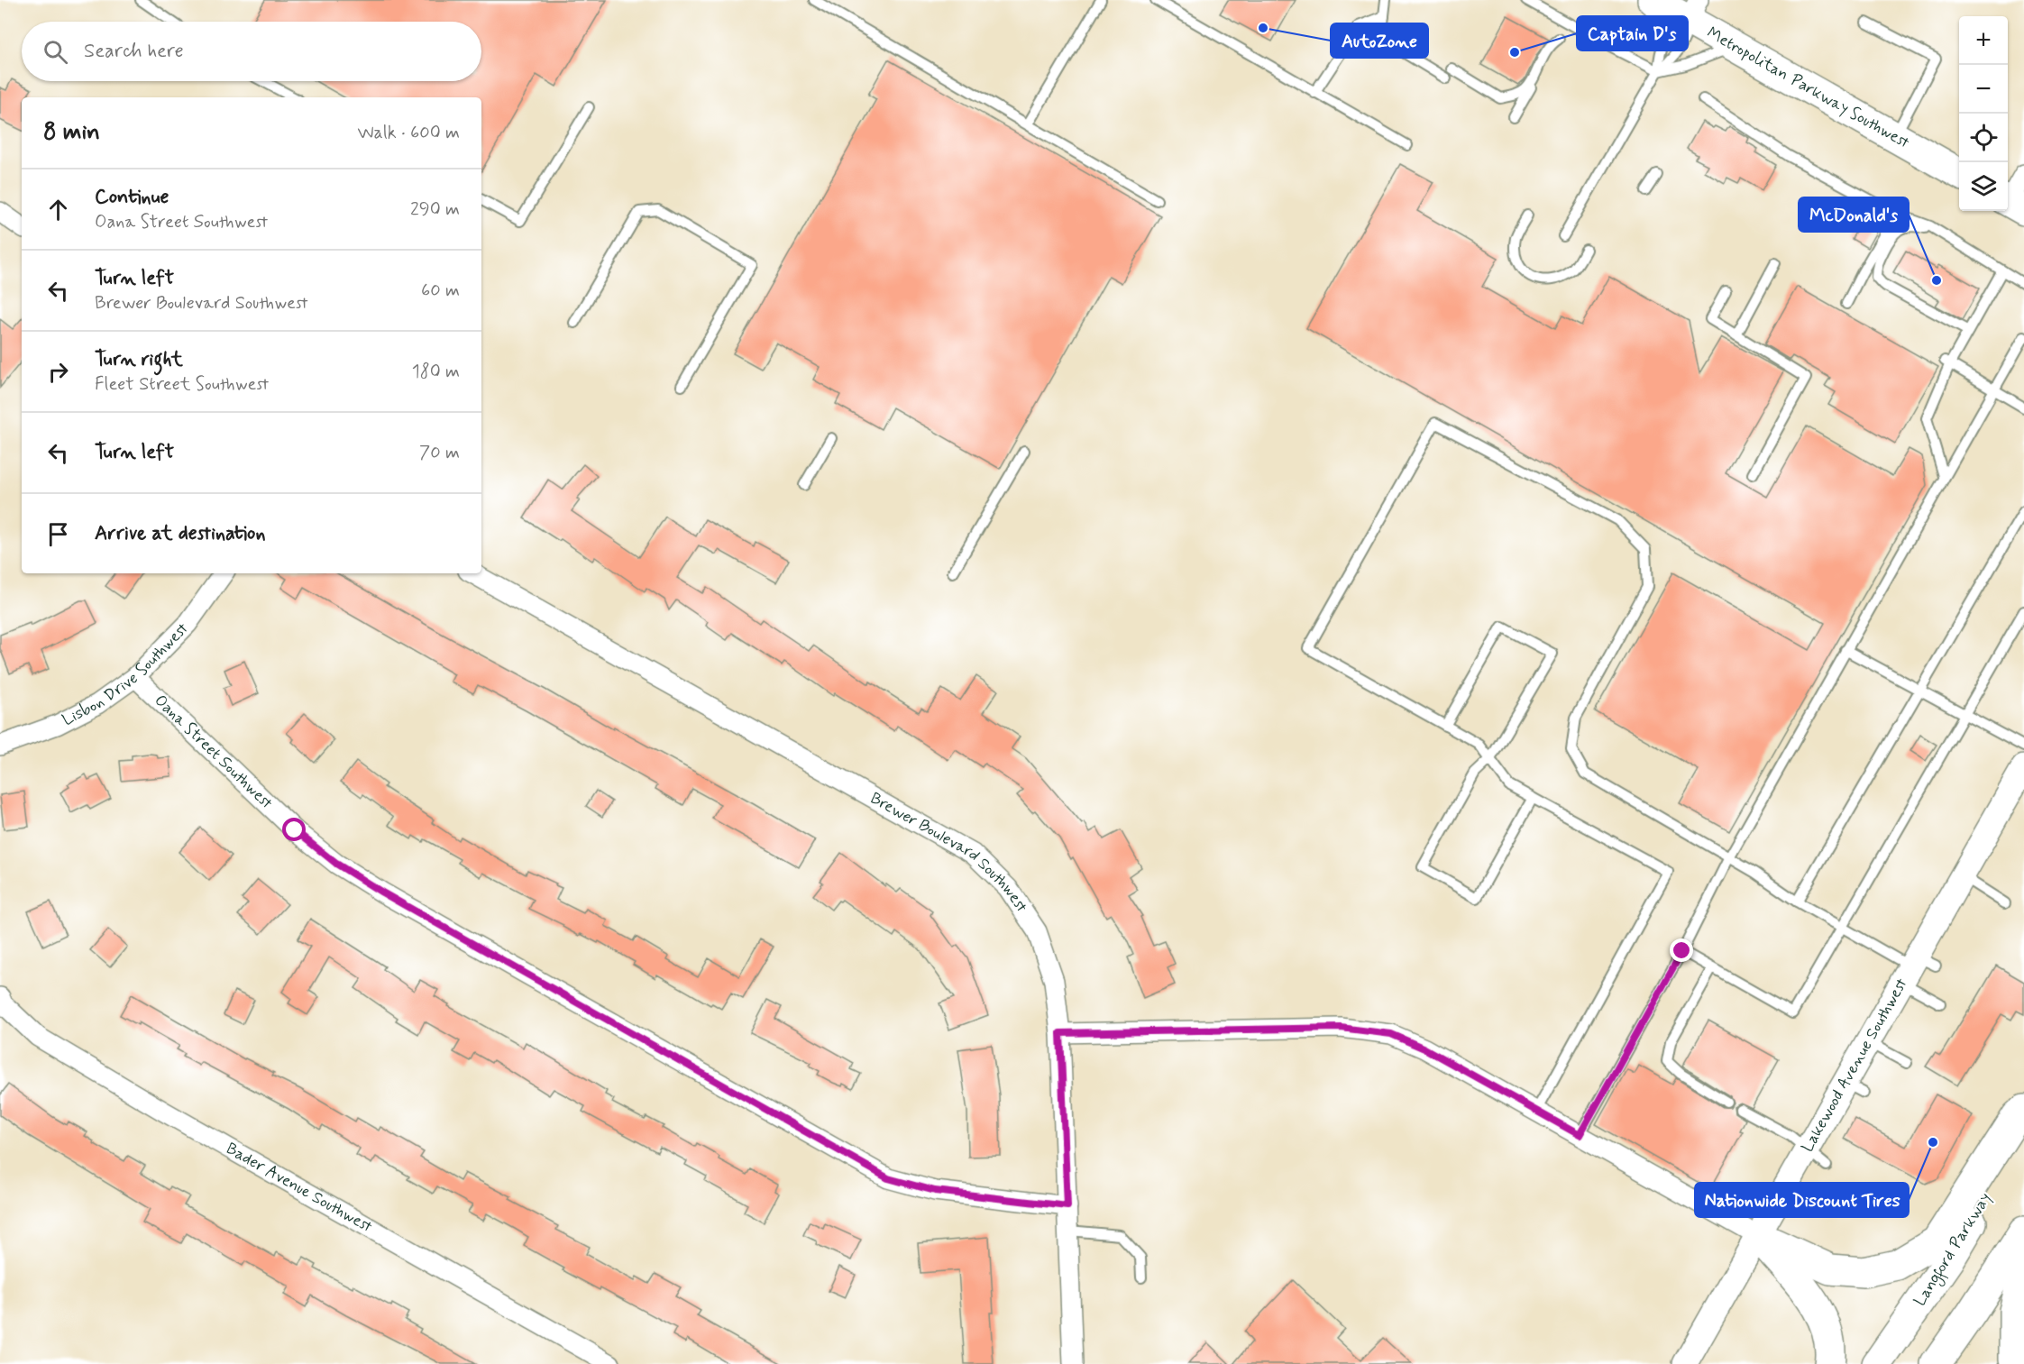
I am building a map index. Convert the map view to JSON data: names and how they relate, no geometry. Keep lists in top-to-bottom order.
{
  "streets": {
    "main road": ["Metropolitan Parkway Southwest", "Langford Parkway"],
    "street": [
      "Lisbon Drive Southwest",
      "Oana Street Southwest",
      "Brewer Boulevard Southwest",
      "Lakewood Avenue Southwest",
      "Bader Avenue Southwest"
    ]
  },
  "crossings": [
    ["Lisbon Drive Southwest", "Oana Street Southwest"],
    ["Oana Street Southwest", "Brewer Boulevard Southwest"]
  ],
  "places": [
    "AutoZone",
    "Captain D's",
    "McDonald's",
    "Nationwide Discount Tires"
  ],
  "page": {
    "map_buttons": ["+", "−"],
    "search": "Search here",
    "heading": ["8 min", "Walk · 600 m"],
    "list": [
      ["Continue", "Oana Street Southwest", "290 m"],
      ["Turn left", "Brewer Boulevard Southwest", "60 m"],
      ["Turn right", "Fleet Street Southwest", "180 m"],
      ["Turn left", "70 m"],
      "Arrive at destination"
    ]
  }
}
